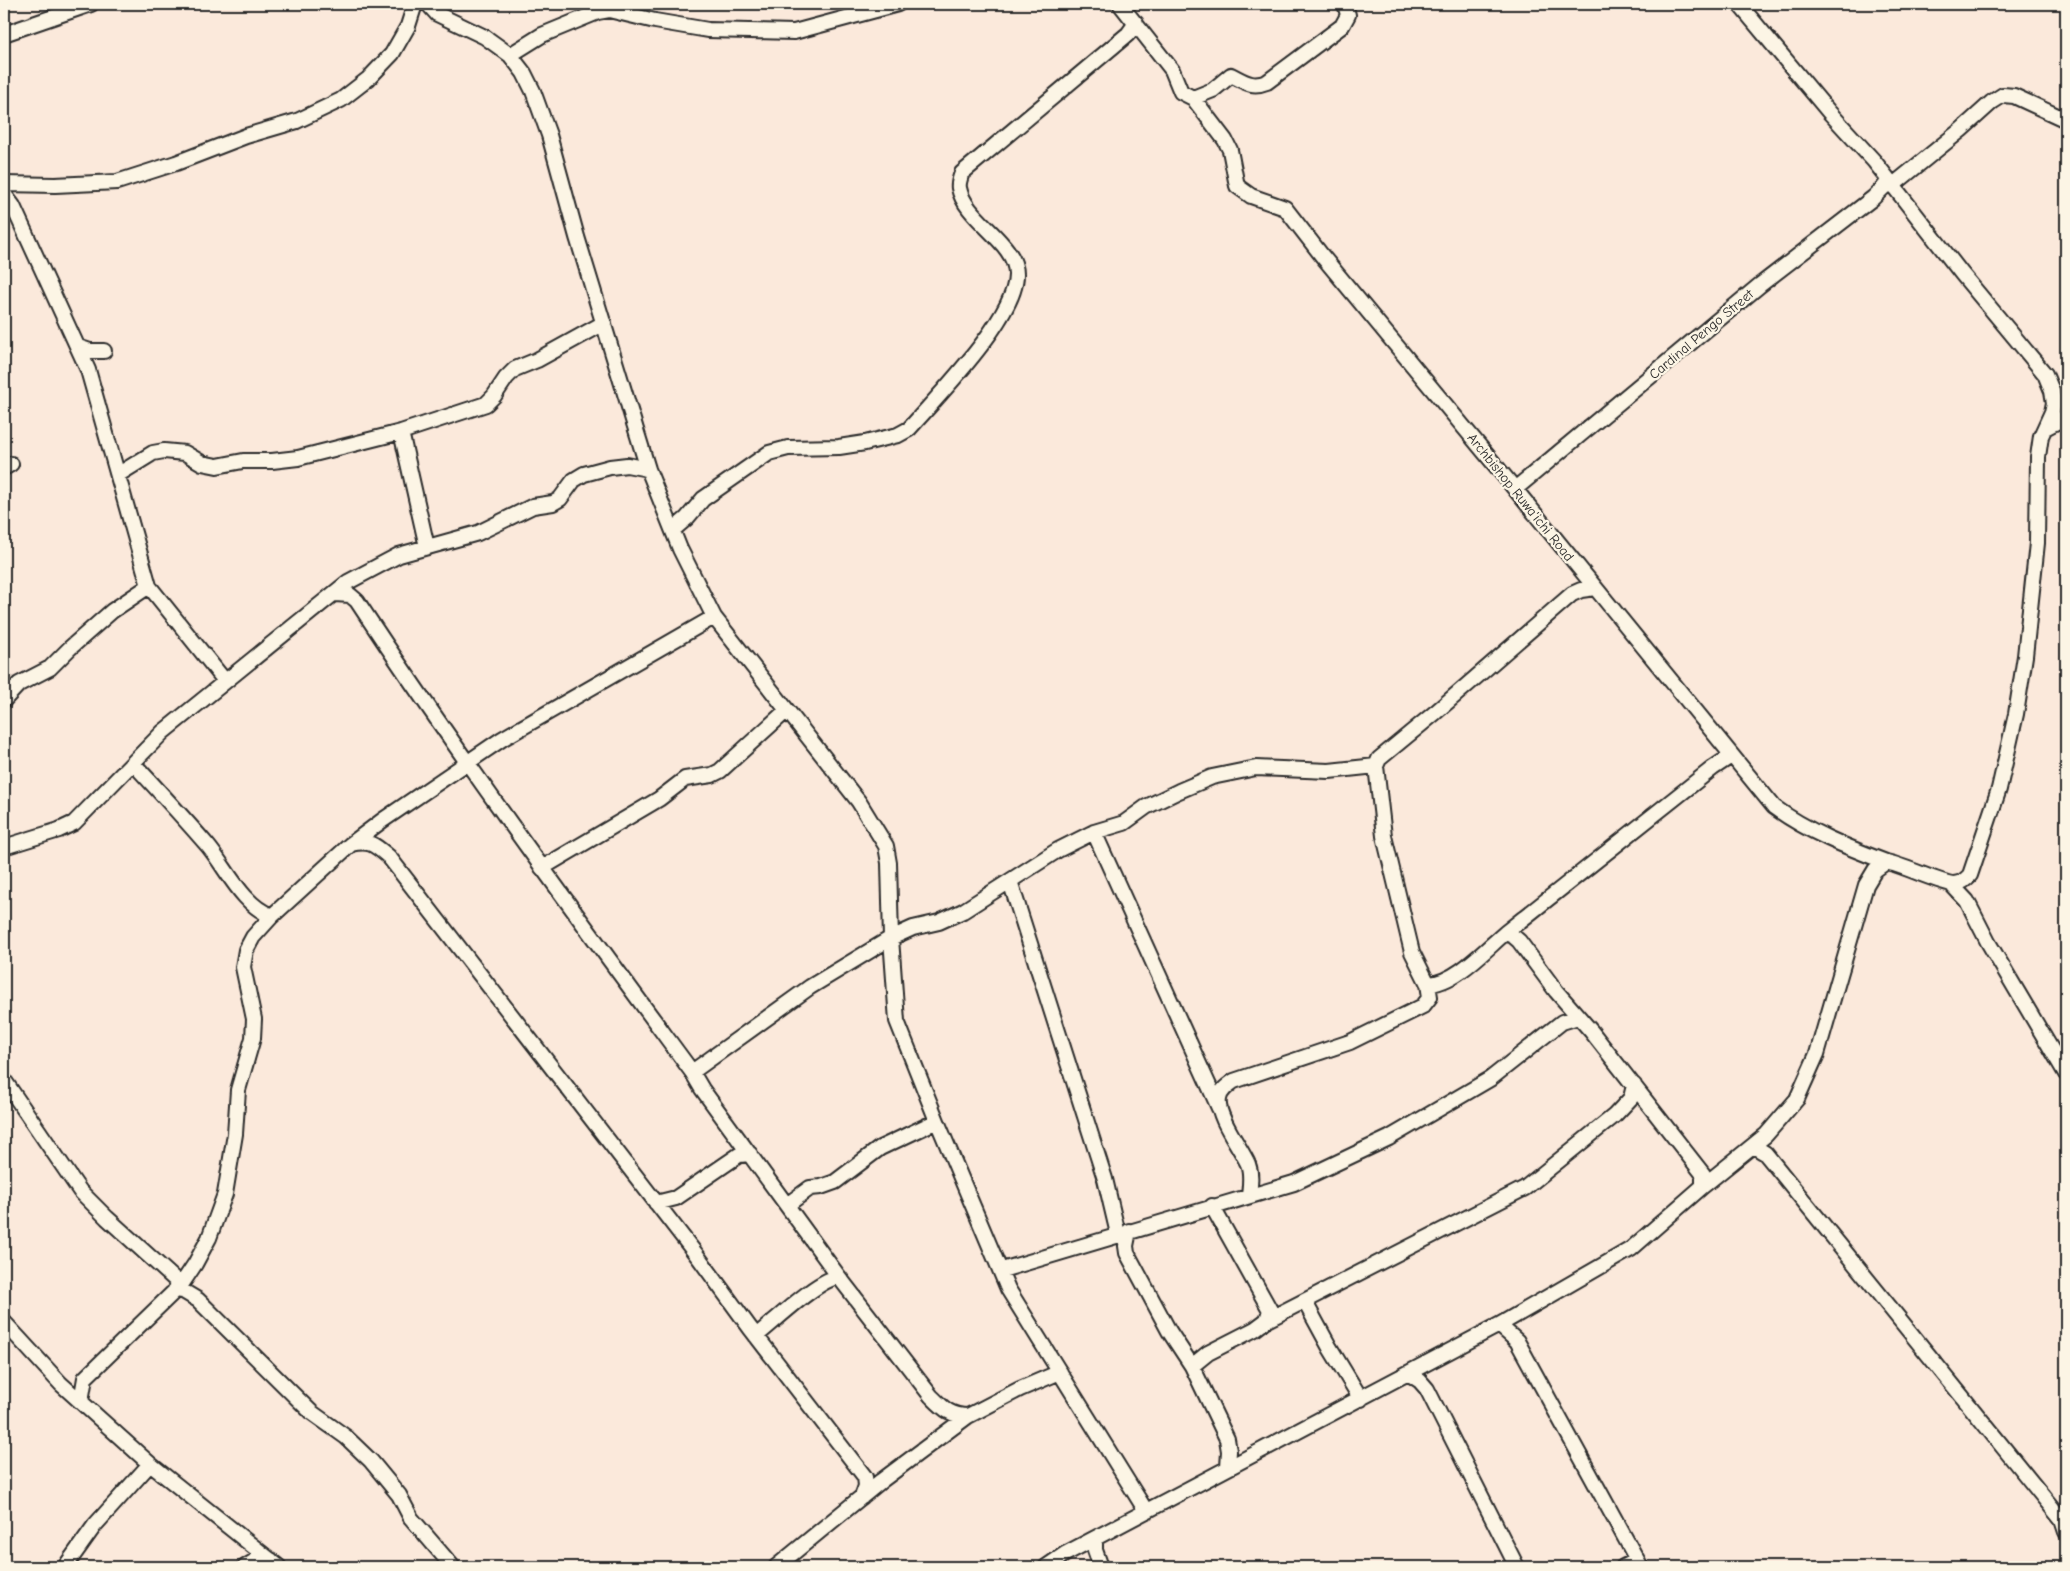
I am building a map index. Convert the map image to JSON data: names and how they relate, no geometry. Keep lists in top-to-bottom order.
{
  "streets": {
    "street": ["Cardinal Pengo Street", "Archbishop Ruwa'ichi Road"]
  },
  "crossings": [
    ["Cardinal Pengo Street", "Archbishop Ruwa'ichi Road"]
  ]
}
